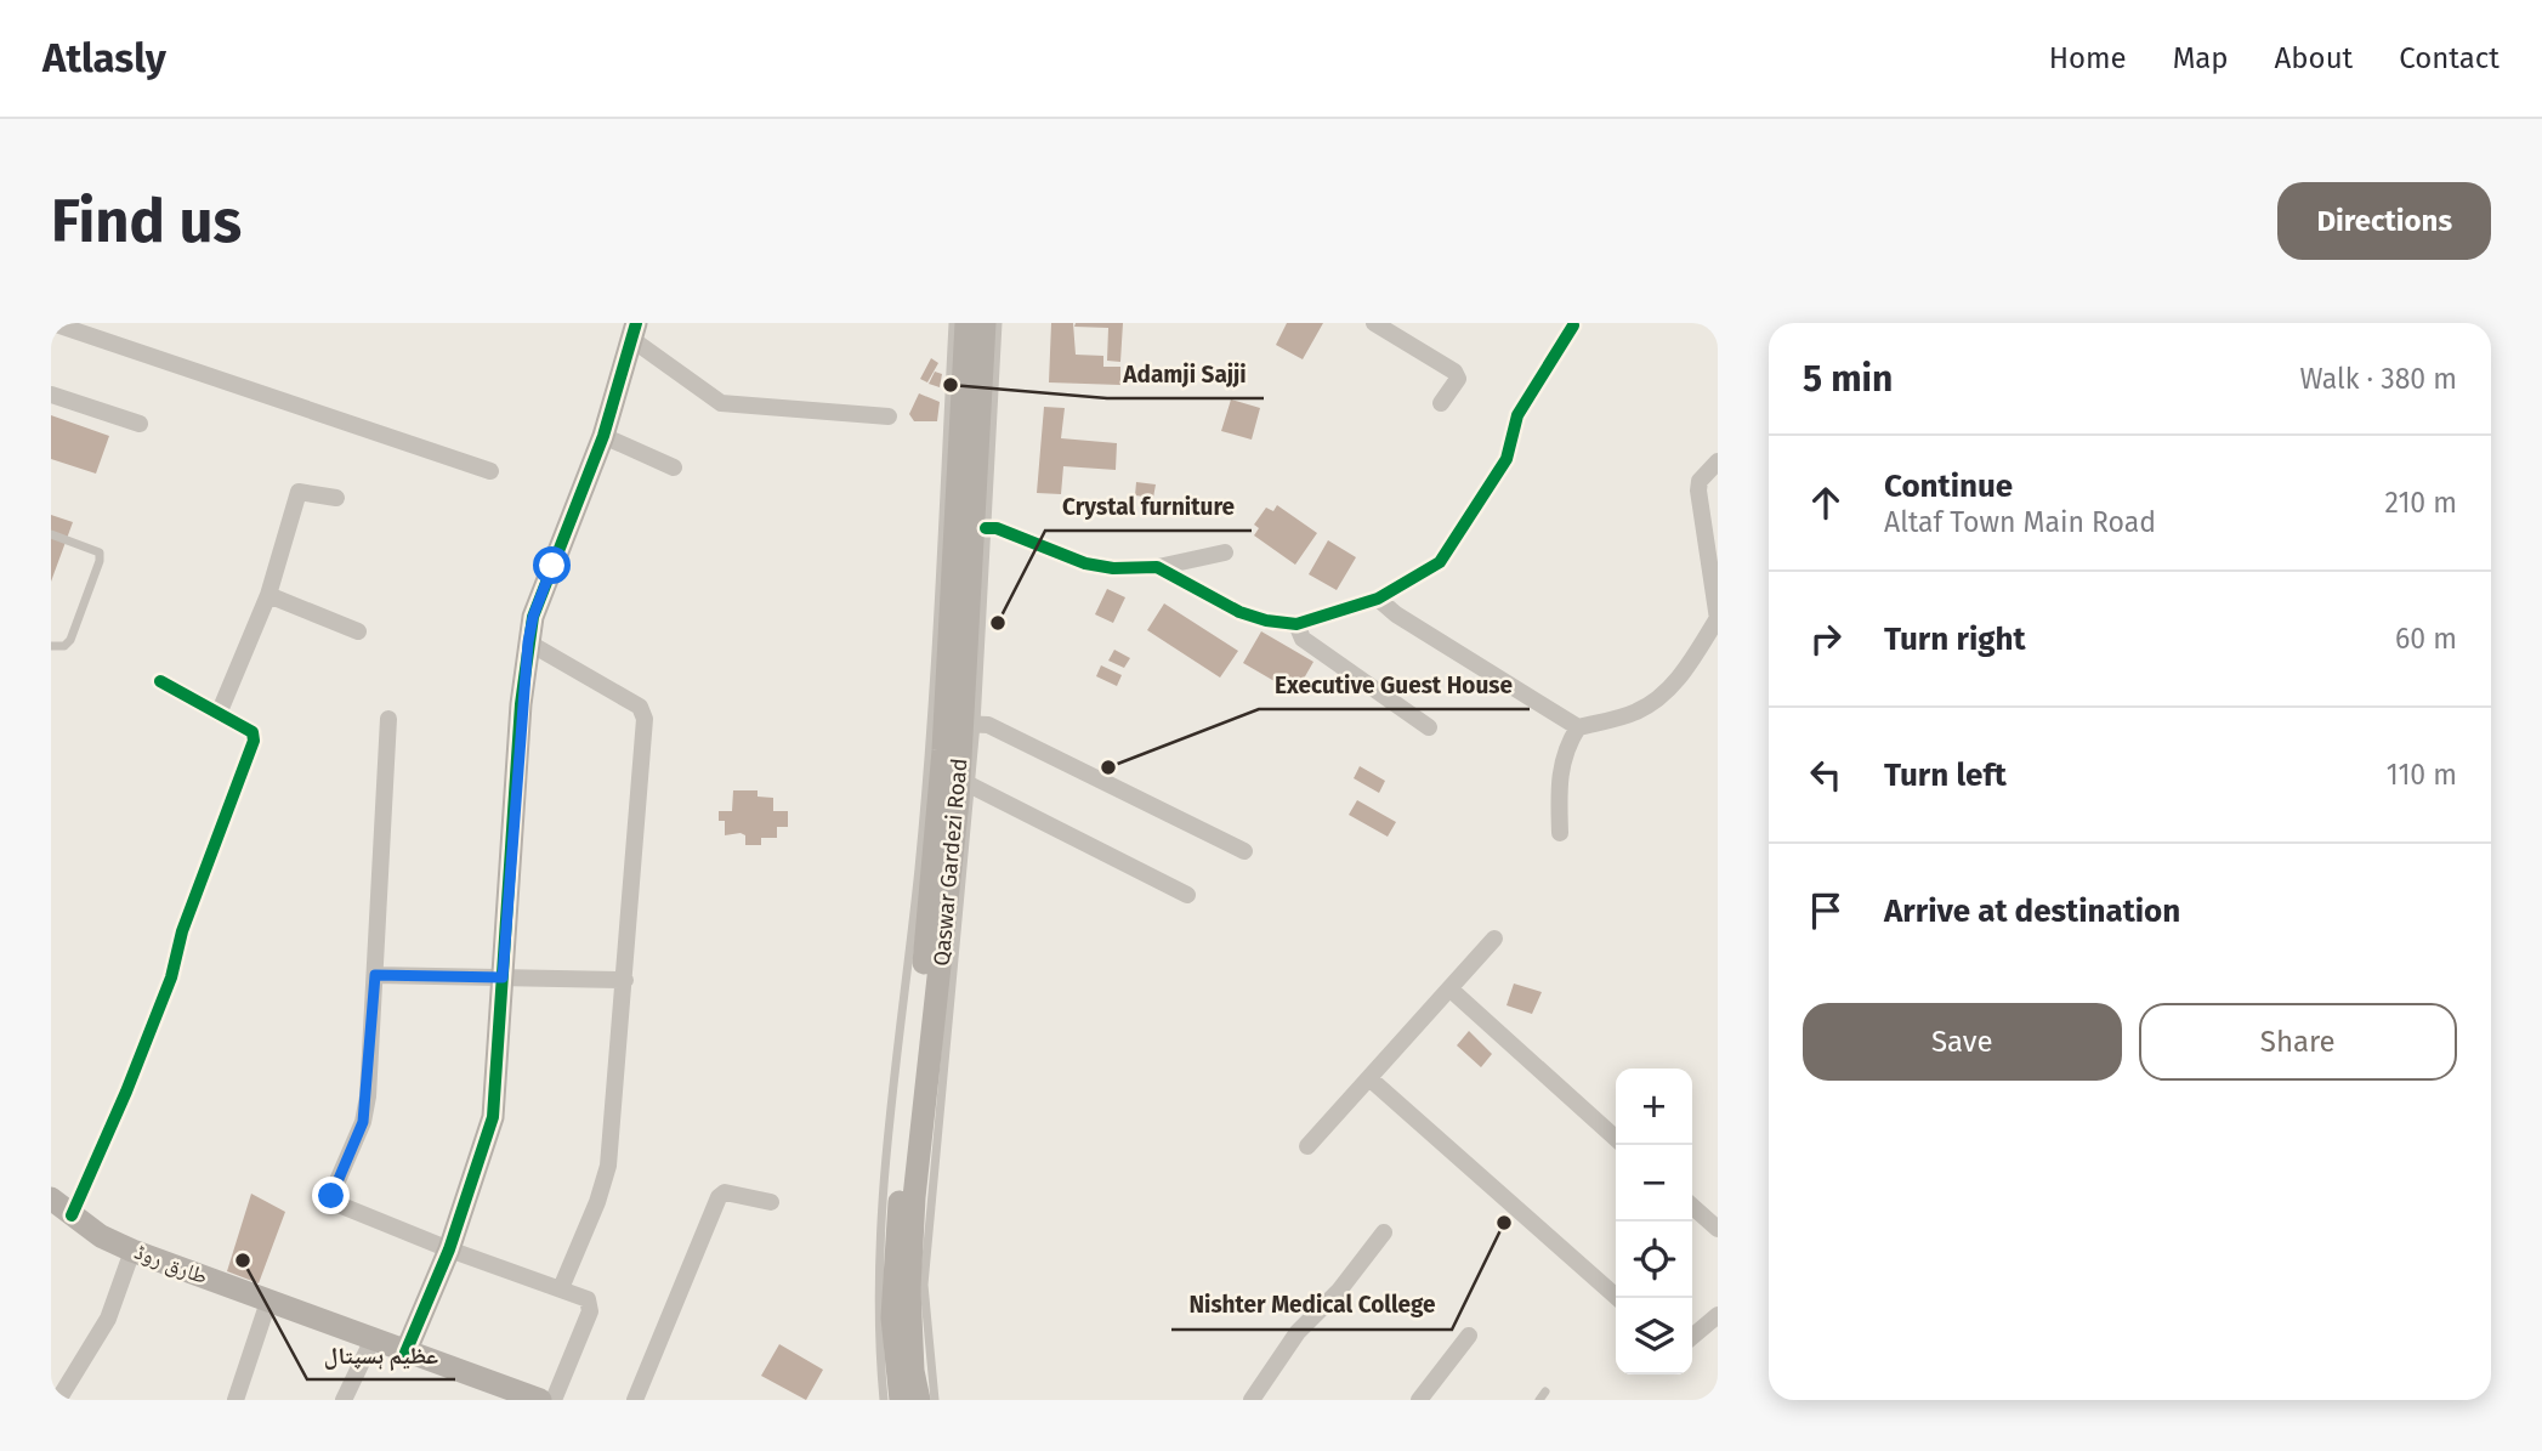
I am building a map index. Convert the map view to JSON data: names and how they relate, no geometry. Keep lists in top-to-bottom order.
{
  "streets": {
    "main road": ["Qaswar Gardezi Road", "طارق روڈ"]
  },
  "places": [
    "Adamji Sajji",
    "Crystal furniture",
    "Executive Guest House",
    "Nishter Medical College",
    "عظیم ہسپتال"
  ],
  "page": {
    "header": "Atlasly",
    "nav": [
      "Home",
      "Map",
      "About",
      "Contact"
    ],
    "buttons": [
      "Directions",
      ["Save", "Share"]
    ],
    "title": "Find us",
    "heading": ["5 min", "Walk · 380 m"],
    "list": [
      ["Continue", "Altaf Town Main Road", "210 m"],
      ["Turn right", "60 m"],
      ["Turn left", "110 m"],
      "Arrive at destination"
    ],
    "map_buttons": ["+", "−"]
  }
}
